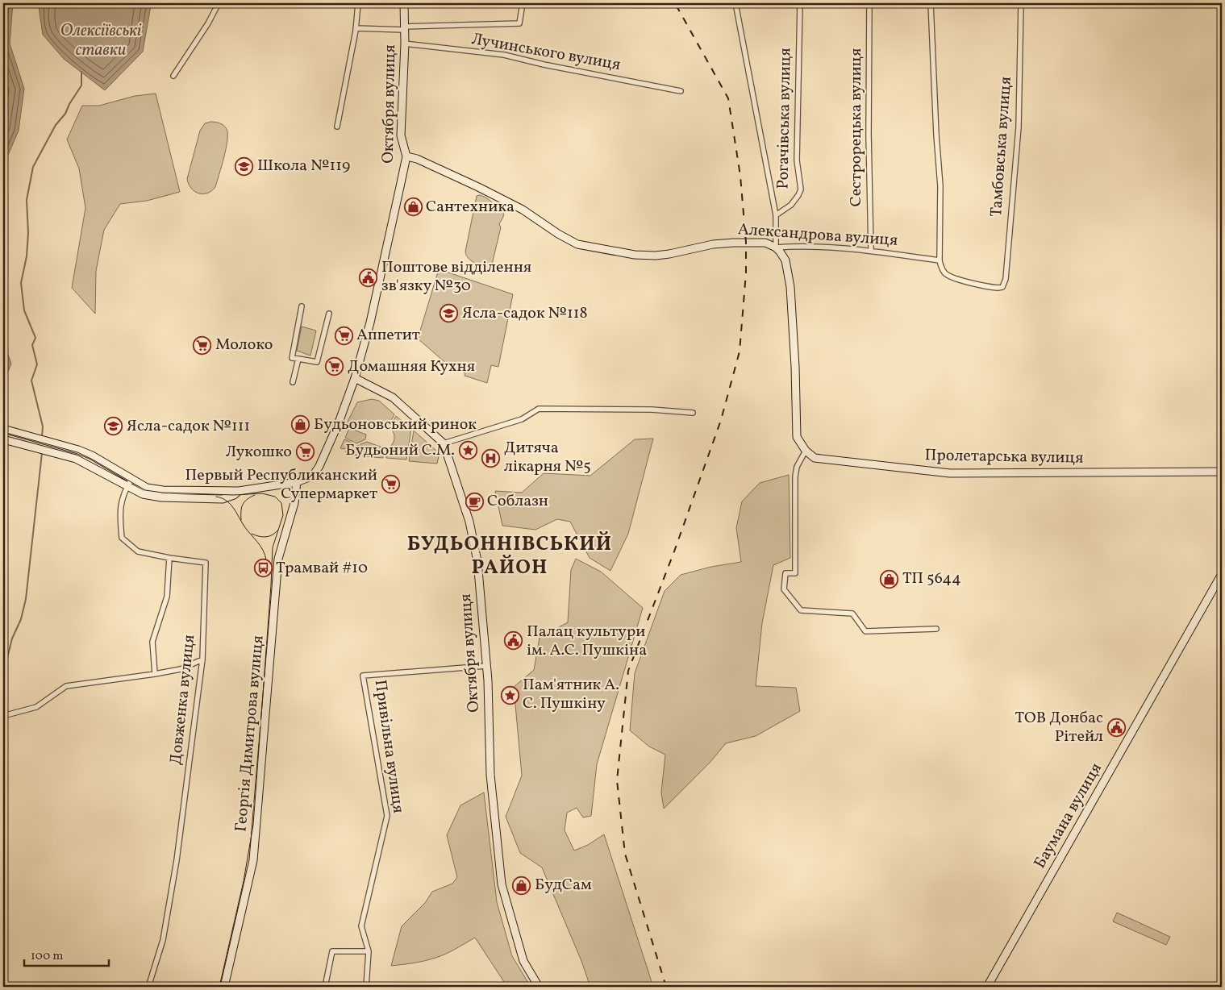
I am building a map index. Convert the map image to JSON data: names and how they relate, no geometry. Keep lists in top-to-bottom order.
{
  "streets": {
    "street": [
      "Лучинського вулиця",
      "Октября вулиця",
      "Рогачівська вулиця",
      "Сестрорецька вулиця",
      "Тамбовська вулиця",
      "Александрова вулиця",
      "Пролетарська вулиця",
      "Довженка вулиця",
      "Георгія Димитрова вулиця",
      "Привільна вулиця",
      "Баумана вулиця"
    ]
  },
  "crossings": [
    ["Лучинського вулиця", "Октября вулиця"],
    ["Октября вулиця", "Александрова вулиця"],
    ["Октября вулиця", "Георгія Димитрова вулиця"],
    ["Октября вулиця", "Привільна вулиця"],
    ["Сестрорецька вулиця", "Александрова вулиця"],
    ["Тамбовська вулиця", "Александрова вулиця"]
  ],
  "districts": ["БУДЬОННІВСЬКИЙ РАЙОН"],
  "water": ["Олексіївські ставки"],
  "places": {
    "school or university": ["Школа №119", "Ясла-садок №118", "Ясла-садок №111"],
    "shop": [
      "Сантехника",
      "Будьоновський ринок",
      "ТП 5644",
      "БудСам"
    ],
    "public building": ["Поштове відділення зв'язку №30", "Палац культури ім. А.С. Пушкіна", "ТОВ Донбас Рітейл"],
    "supermarket": [
      "Аппетит",
      "Молоко",
      "Домашняя Кухня",
      "Лукошко",
      "Первый Республиканский Супермаркет"
    ],
    "place": ["Будьоний С.М.", "Пам'ятник А. С. Пушкіну"],
    "hospital": ["Дитяча лікарня №5"],
    "cafe": ["Соблазн"],
    "bus stop": ["Трамвай #10"]
  },
  "scale_bar": "100 m"
}
